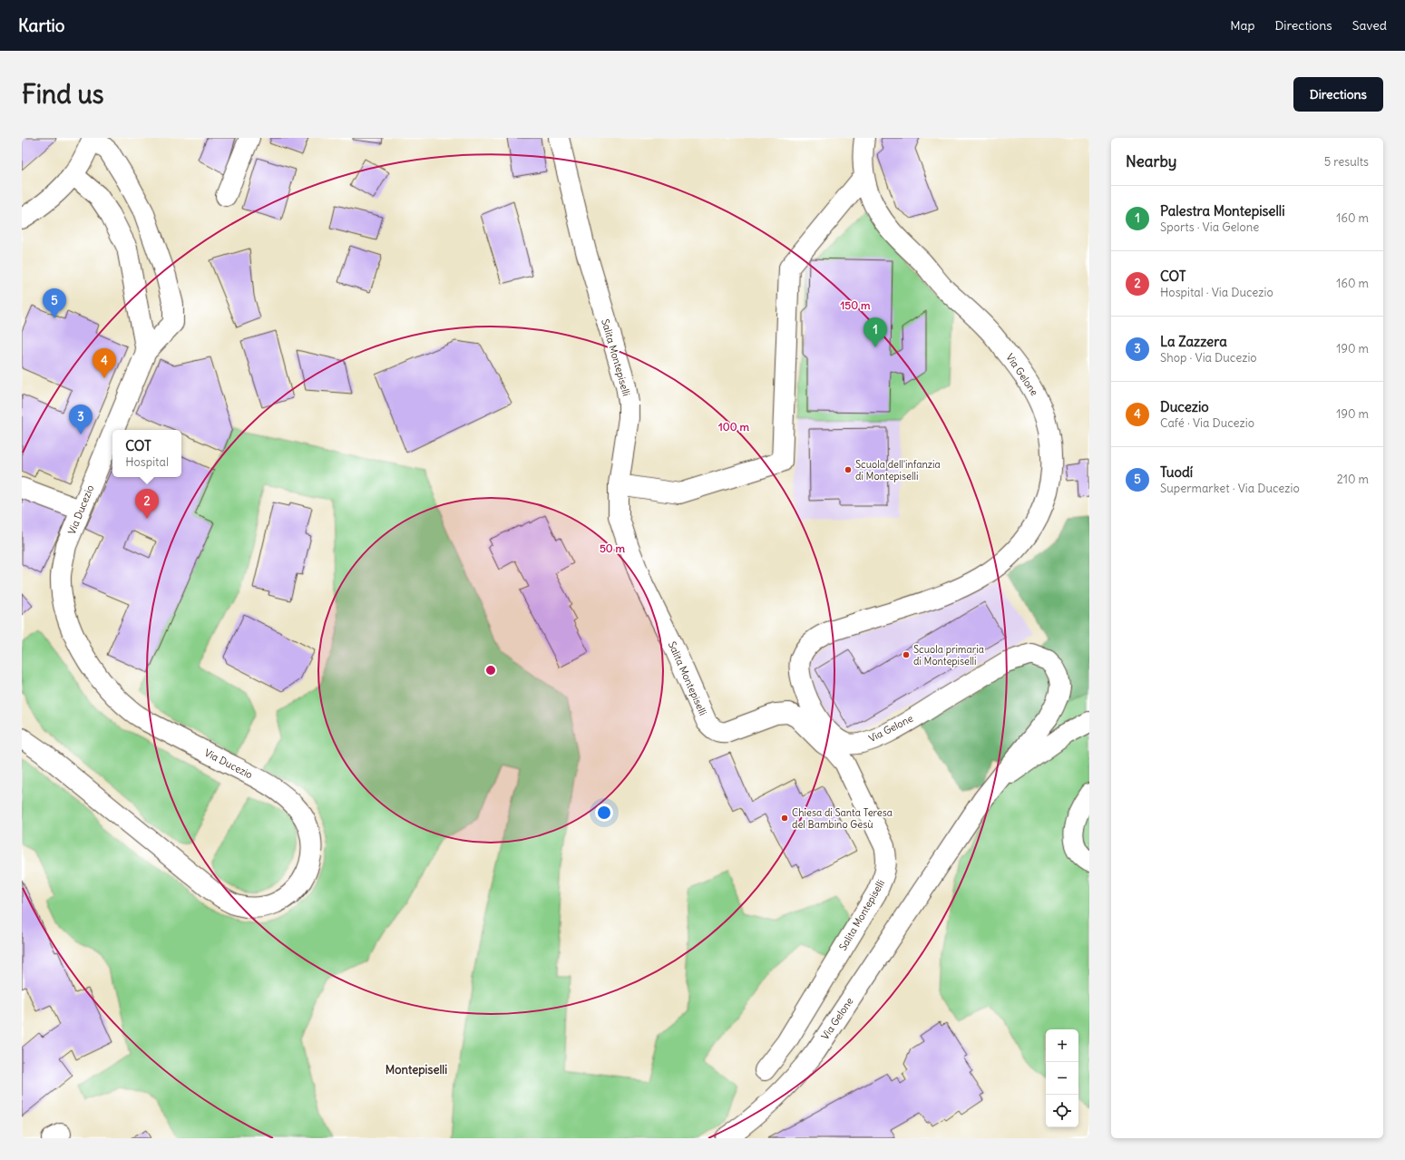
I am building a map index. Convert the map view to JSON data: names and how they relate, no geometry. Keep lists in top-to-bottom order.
{
  "streets": {
    "street": ["Salita Montepiselli", "Via Gelone", "Via Ducezio"]
  },
  "crossings": [
    ["Salita Montepiselli", "Via Gelone"]
  ],
  "districts": ["Montepiselli"],
  "places": ["Scuola dell'infanzia di Montepiselli", "Scuola primaria di Montepiselli", "Chiesa di Santa Teresa del Bambino Gesù"],
  "page": {
    "header": "Kartio",
    "nav": ["Map", "Directions", "Saved"],
    "buttons": "Directions",
    "title": "Find us",
    "heading": ["Nearby", "5 results"],
    "list": [
      {
        "mark": "1",
        "name": "Palestra Montepiselli",
        "note": "Sports · Via Gelone",
        "value": "160 m"
      },
      {
        "mark": "2",
        "name": "COT",
        "note": "Hospital · Via Ducezio",
        "value": "160 m"
      },
      {
        "mark": "3",
        "name": "La Zazzera",
        "note": "Shop · Via Ducezio",
        "value": "190 m"
      },
      {
        "mark": "4",
        "name": "Ducezio",
        "note": "Café · Via Ducezio",
        "value": "190 m"
      },
      {
        "mark": "5",
        "name": "Tuodí",
        "note": "Supermarket · Via Ducezio",
        "value": "210 m"
      }
    ],
    "pins": [
      "5",
      "1",
      "4",
      "3",
      "2"
    ],
    "popup": ["COT", "Hospital"],
    "map_buttons": ["+", "−"]
  },
  "rings": ["150 m", "100 m", "50 m"]
}
